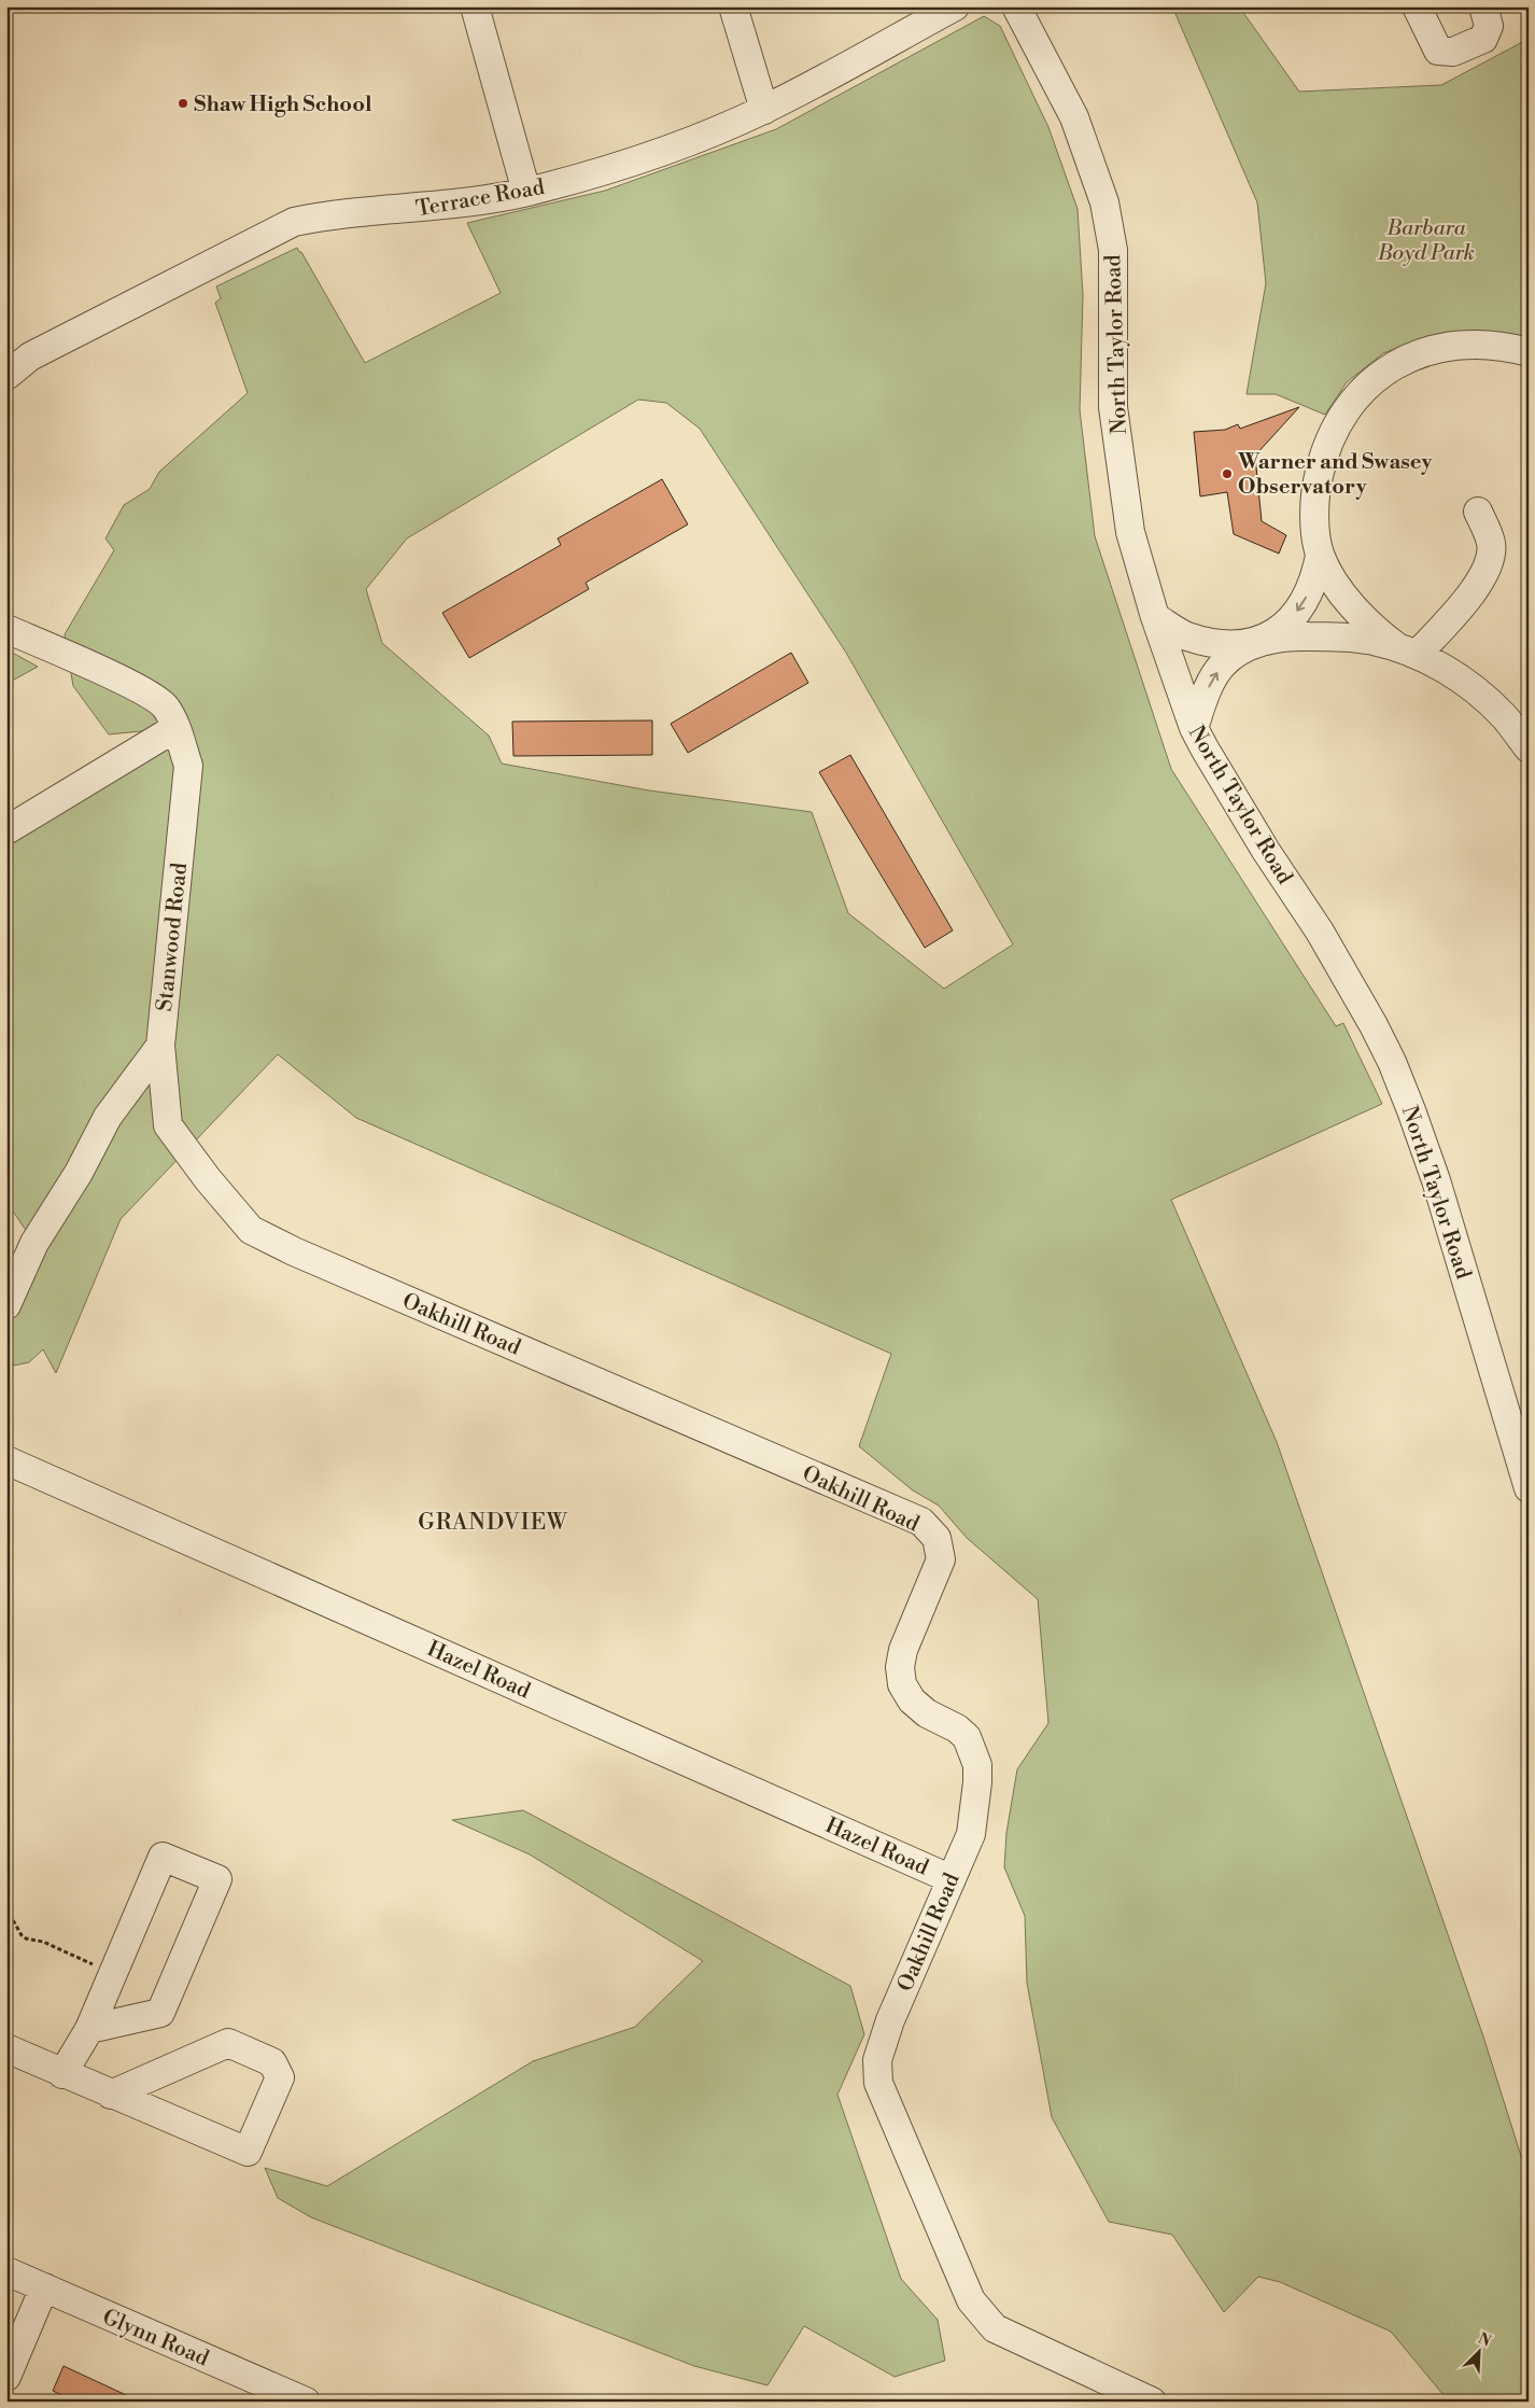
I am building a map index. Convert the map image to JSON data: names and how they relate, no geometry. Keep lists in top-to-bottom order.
{
  "streets": {
    "street": [
      "Terrace Road",
      "North Taylor Road",
      "Stanwood Road",
      "Oakhill Road",
      "Hazel Road",
      "Glynn Road"
    ]
  },
  "crossings": [
    ["Stanwood Road", "Oakhill Road"],
    ["Oakhill Road", "Hazel Road"]
  ],
  "districts": ["GRANDVIEW"],
  "parks": ["Barbara Boyd Park"],
  "places": ["Shaw High School", "Warner and Swasey Observatory"],
  "north": "top right"
}
